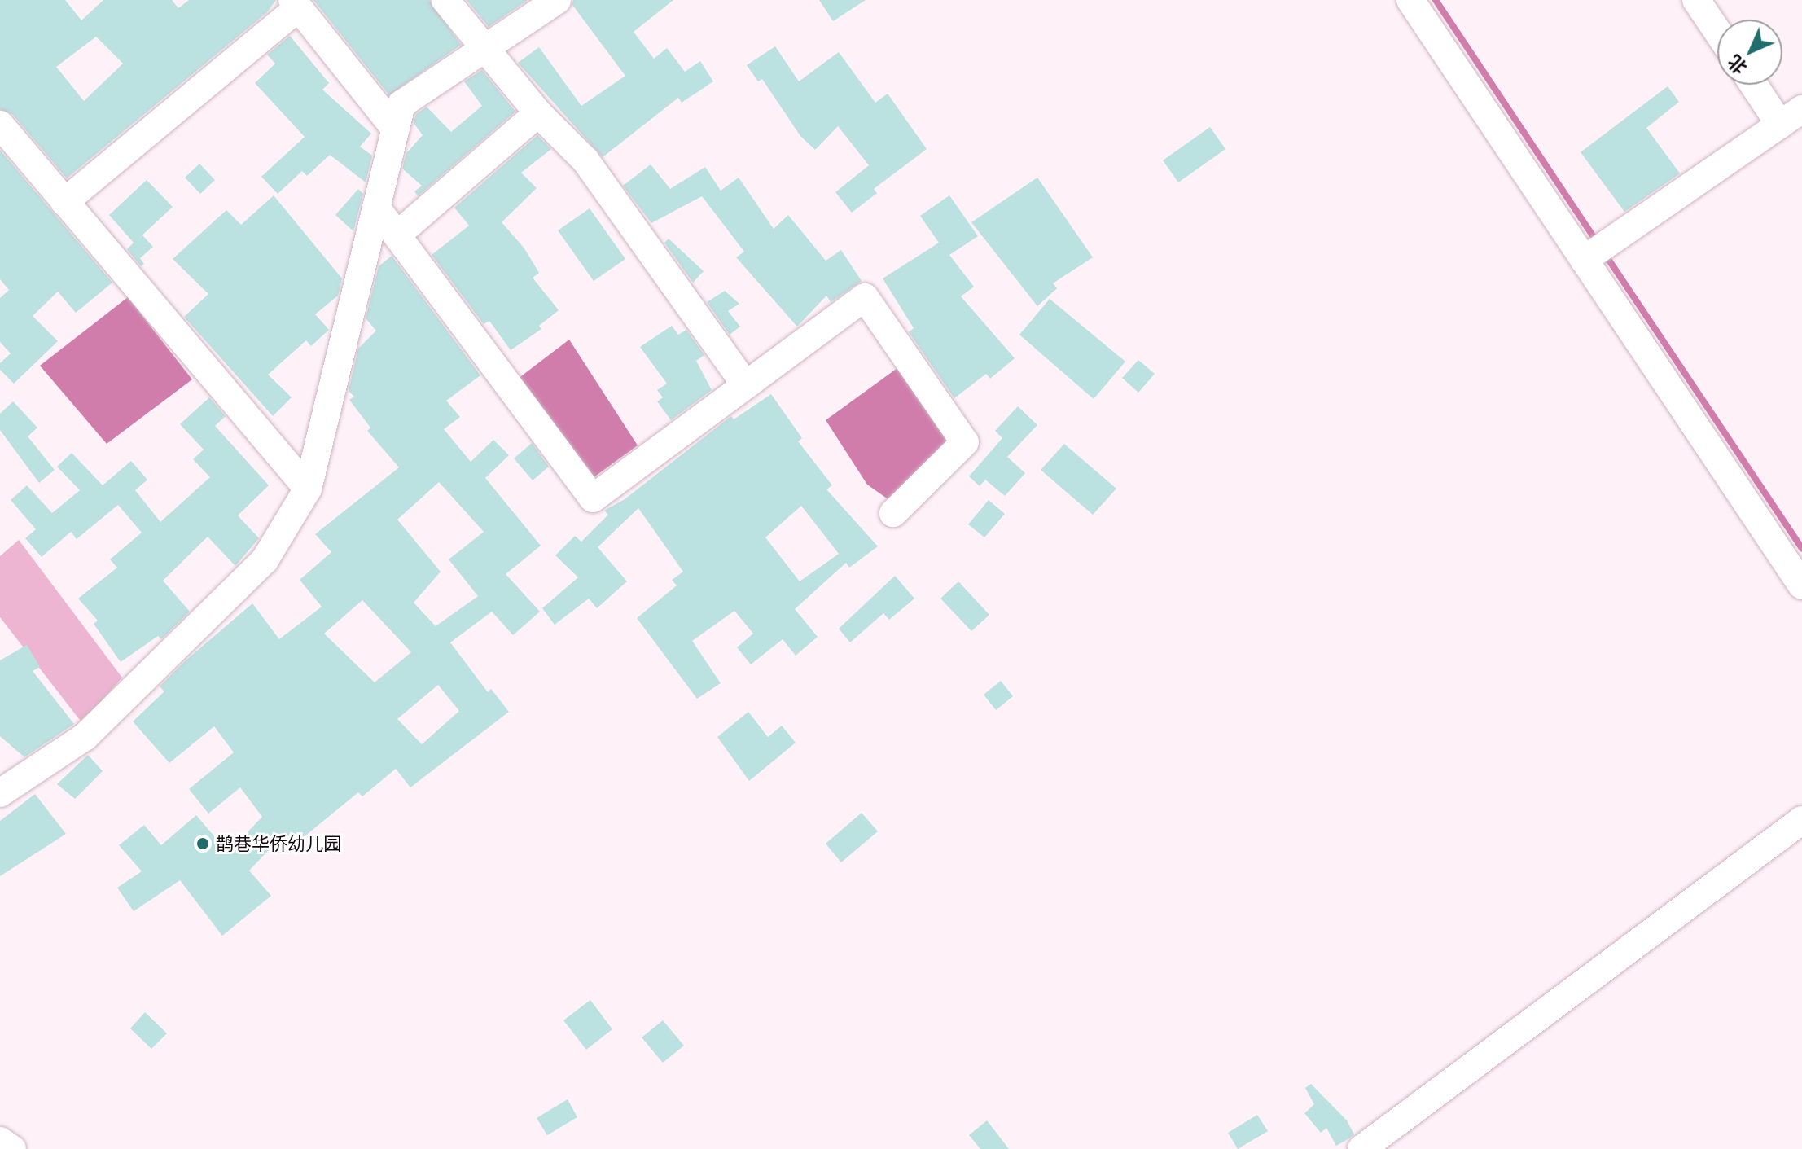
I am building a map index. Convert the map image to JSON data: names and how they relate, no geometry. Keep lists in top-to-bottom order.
{
  "places": ["鹊巷华侨幼儿园"],
  "north": "bottom left"
}
